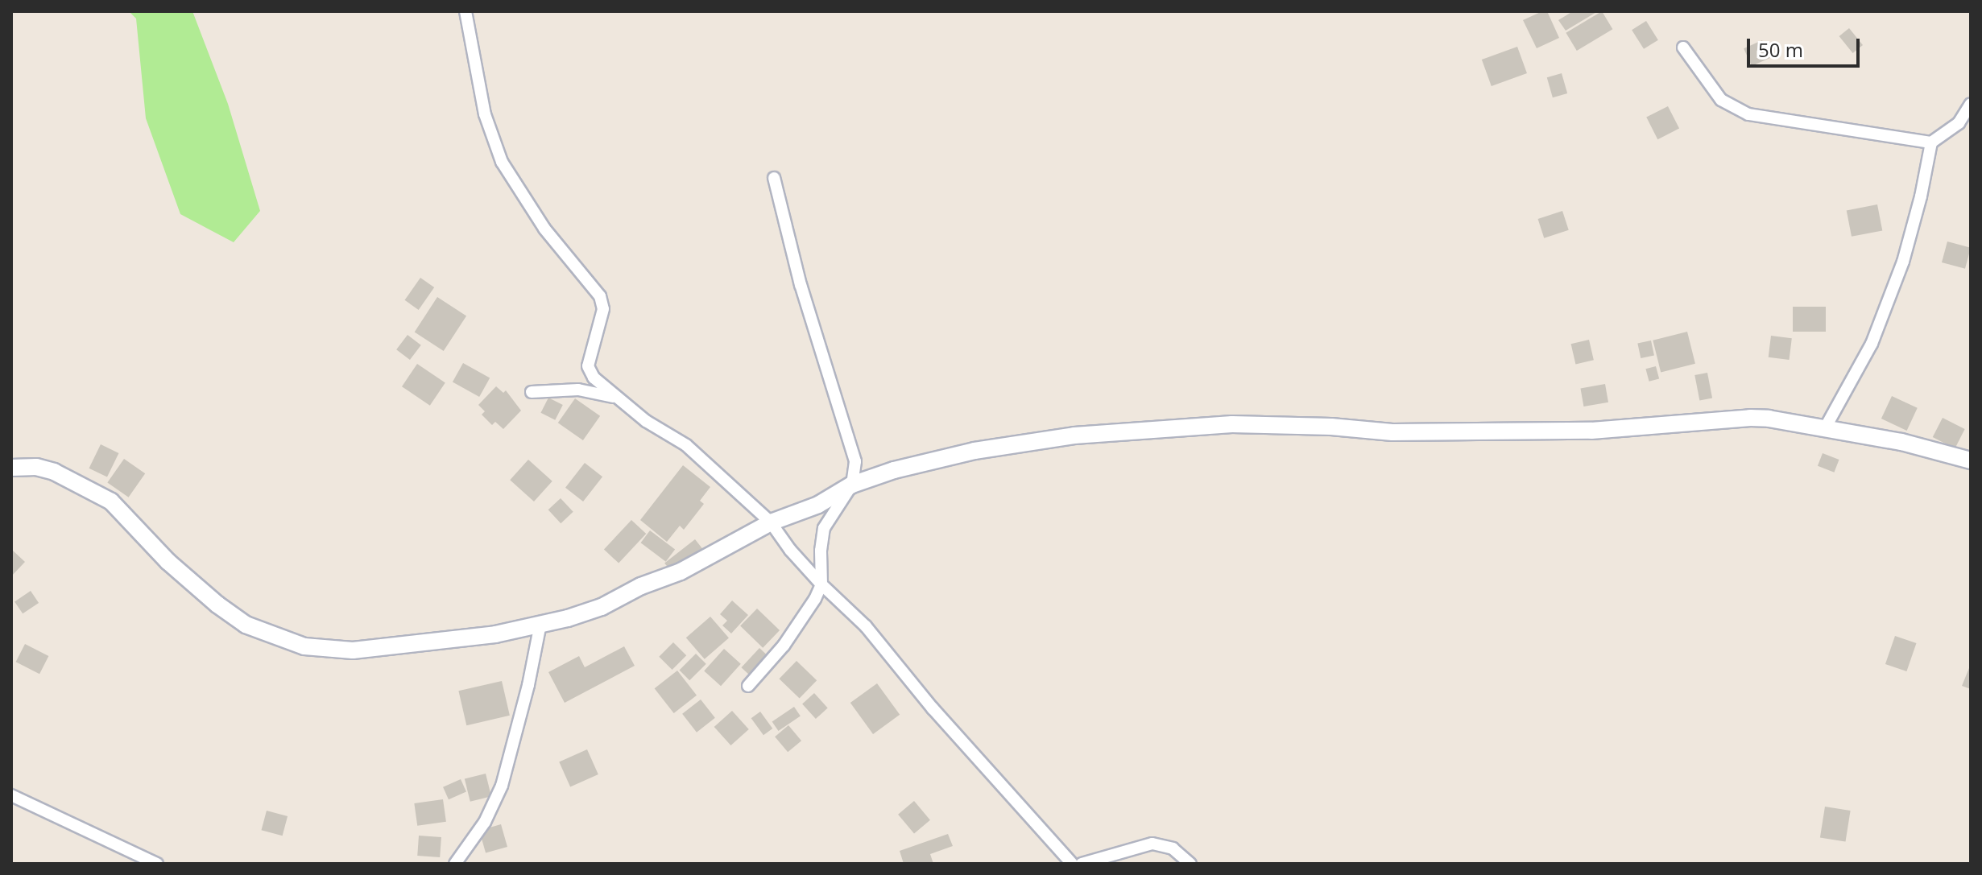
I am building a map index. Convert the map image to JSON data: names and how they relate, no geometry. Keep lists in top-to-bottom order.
{
  "scale_bar": "50 m"
}
